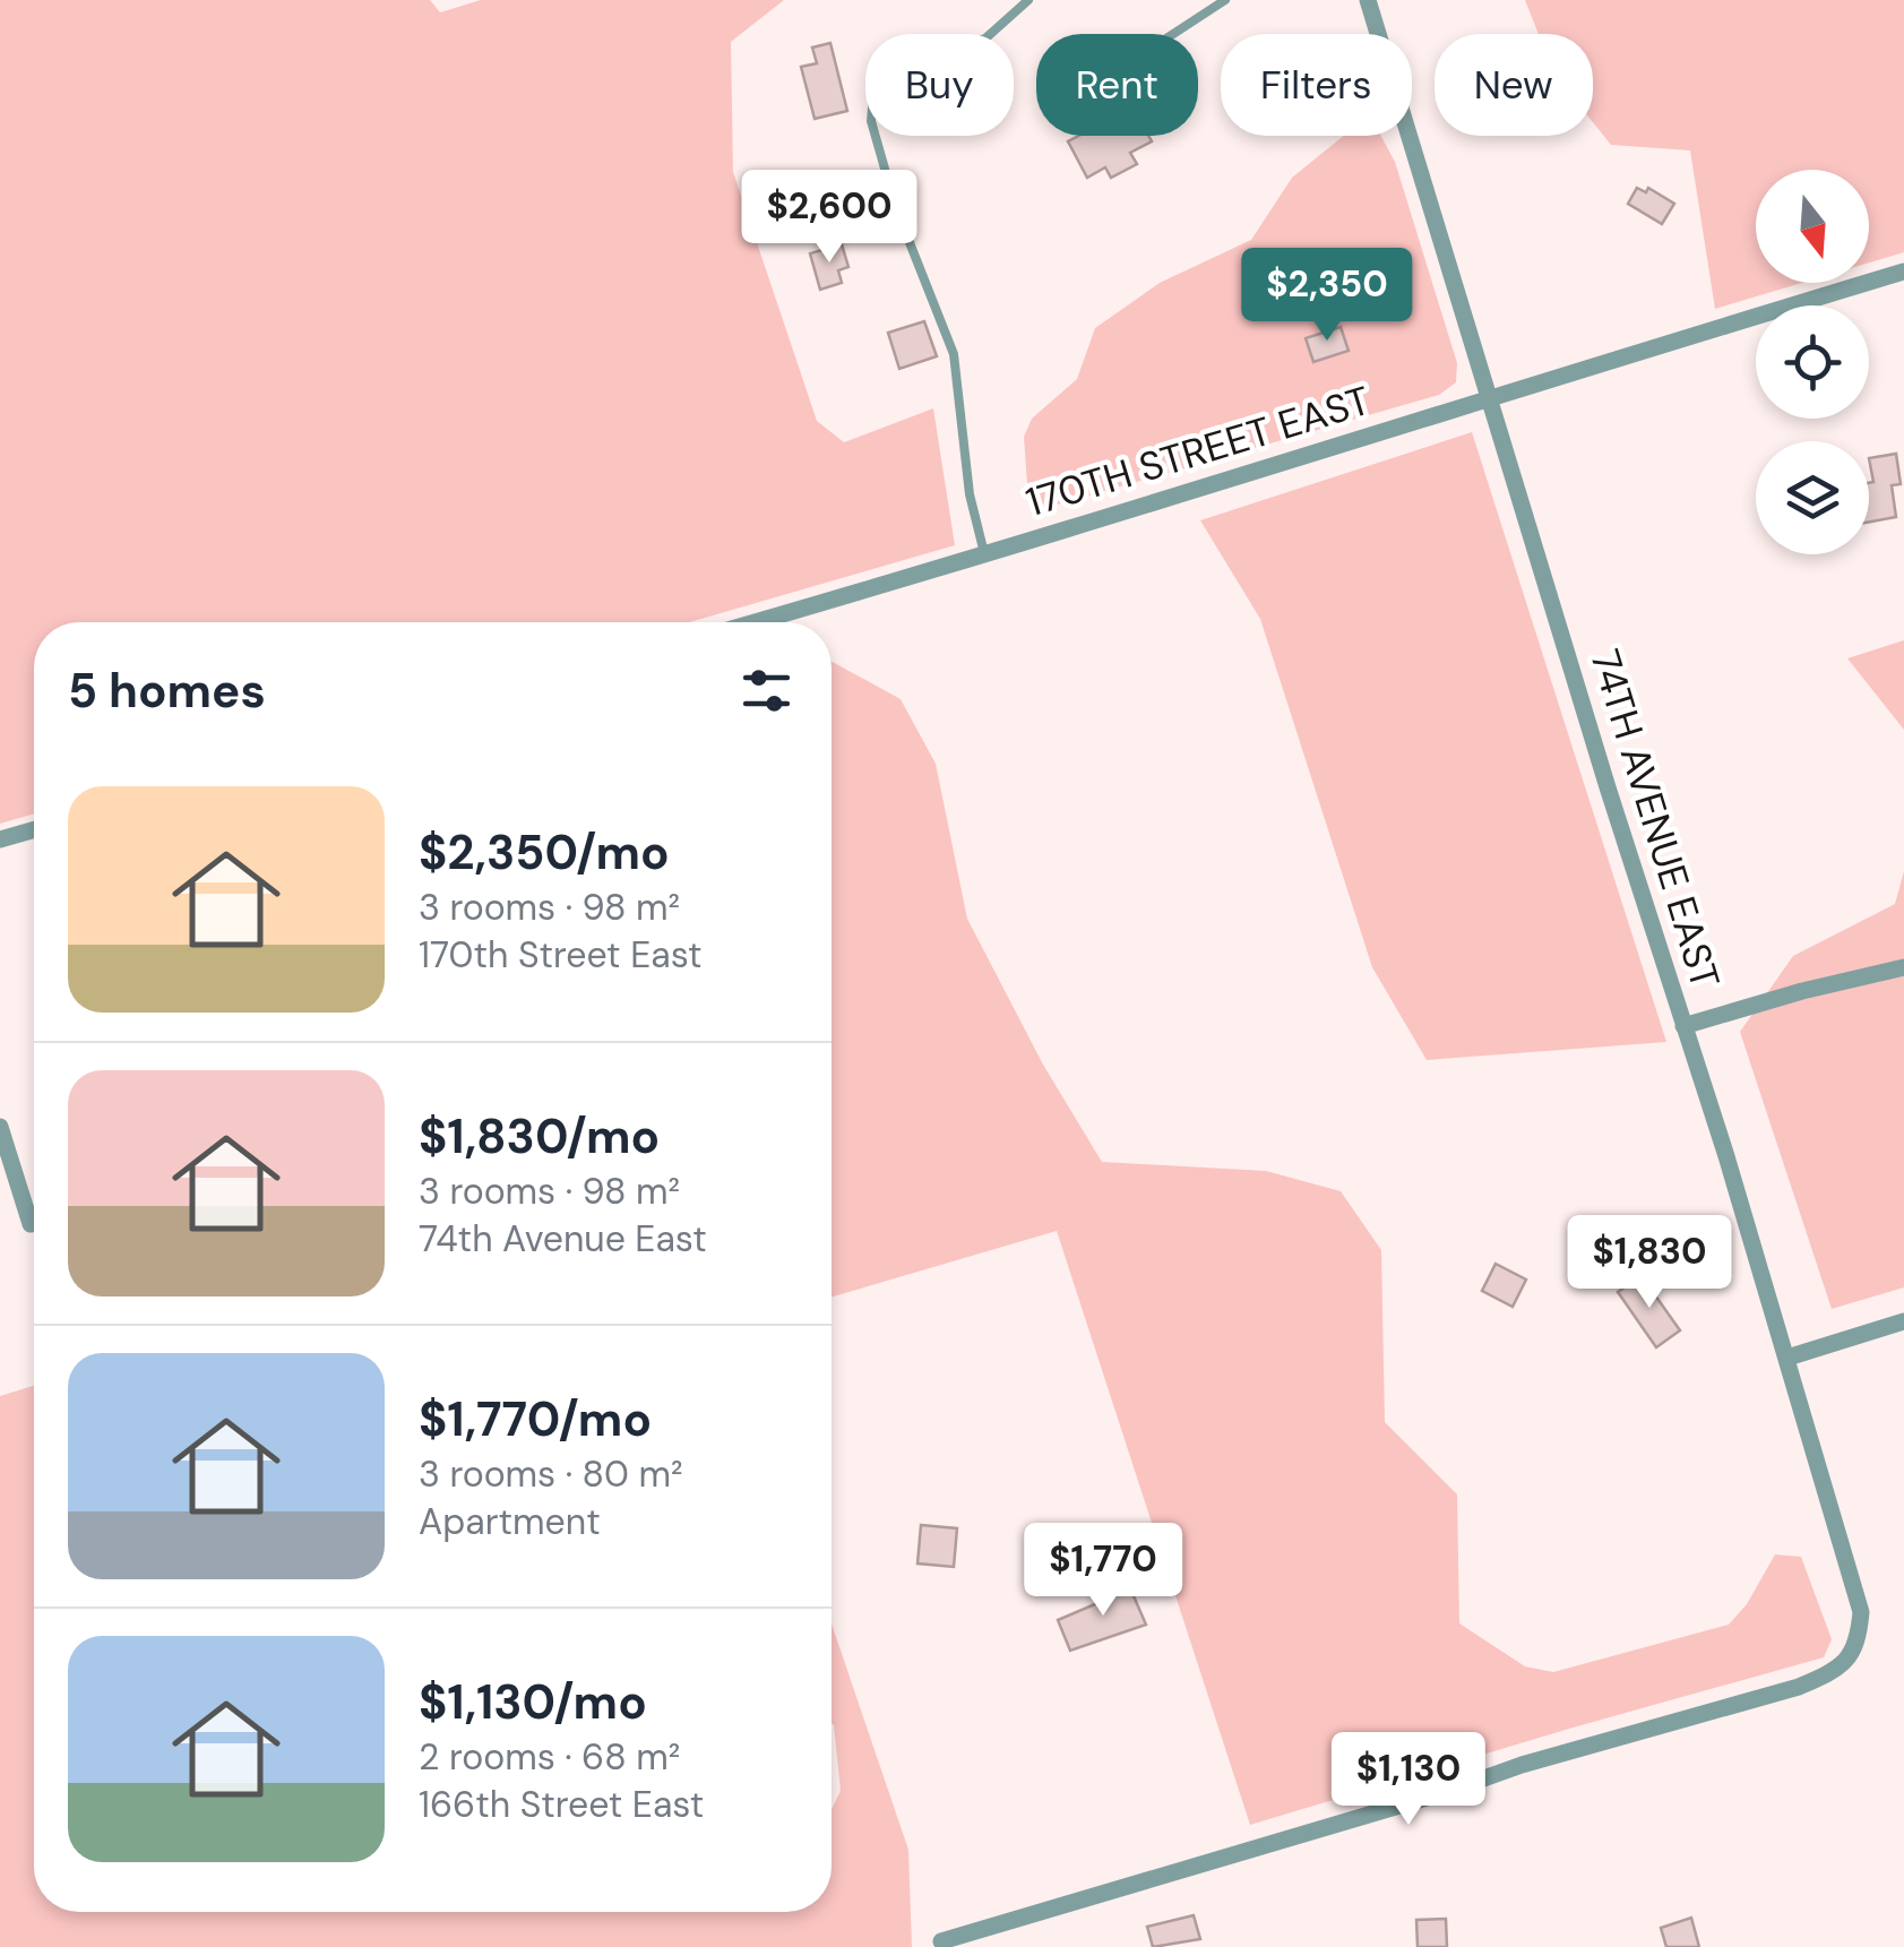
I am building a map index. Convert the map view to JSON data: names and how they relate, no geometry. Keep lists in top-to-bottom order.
{
  "streets": {
    "street": ["170TH STREET EAST", "74TH AVENUE EAST"]
  },
  "crossings": [
    ["170TH STREET EAST", "74TH AVENUE EAST"]
  ],
  "north": "bottom",
  "page": {
    "chip": [
      "Buy",
      "Rent",
      "Filters",
      "New"
    ],
    "price": [
      "$2,600",
      "$2,350",
      "$1,830",
      "$1,770",
      "$1,130"
    ],
    "heading": "5 homes",
    "list": [
      {
        "name": "$2,350/mo",
        "note": "3 rooms · 98 m² · 170th Street East"
      },
      {
        "name": "$1,830/mo",
        "note": "3 rooms · 98 m² · 74th Avenue East"
      },
      {
        "name": "$1,770/mo",
        "note": "3 rooms · 80 m² · Apartment"
      },
      {
        "name": "$1,130/mo",
        "note": "2 rooms · 68 m² · 166th Street East"
      }
    ]
  }
}
